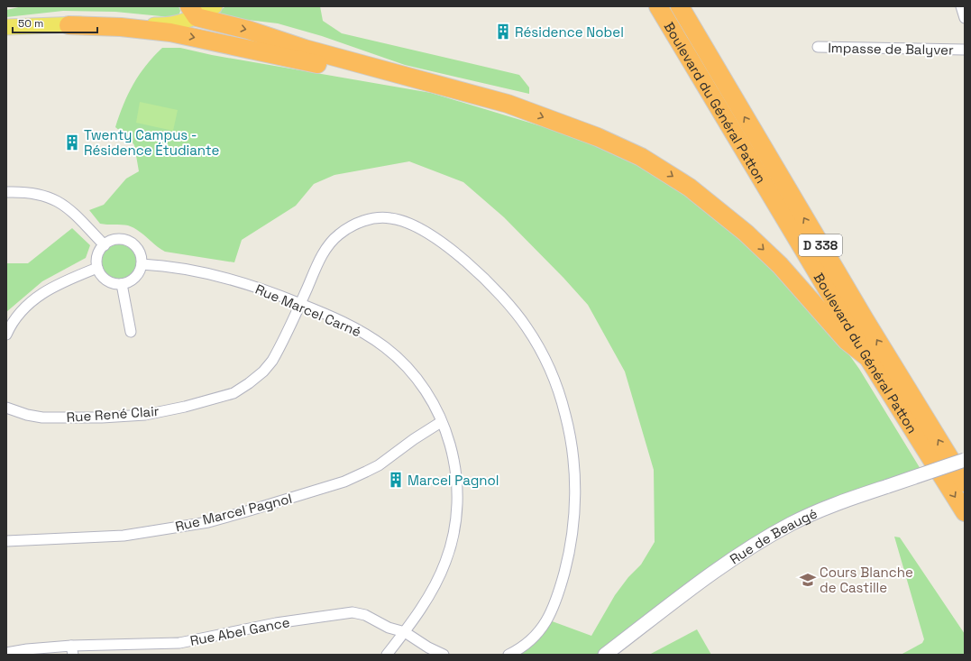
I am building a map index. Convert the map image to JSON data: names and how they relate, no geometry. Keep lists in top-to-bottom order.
{
  "streets": {
    "highway": ["Boulevard du Général Patton", "D 338"],
    "street": [
      "Impasse de Balyver",
      "Rue Marcel Carné",
      "Rue René Clair",
      "Rue Marcel Pagnol",
      "Rue de Beaugé",
      "Rue Abel Gance"
    ]
  },
  "crossings": [
    ["Rue Marcel Carné", "Rue René Clair"],
    ["Rue Marcel Carné", "Rue Marcel Pagnol"],
    ["Rue Marcel Carné", "Rue Abel Gance"]
  ],
  "places": {
    "building": ["Résidence Nobel", "Twenty Campus - Résidence Étudiante", "Marcel Pagnol"],
    "school or university": ["Cours Blanche de Castille"]
  },
  "scale_bar": "50 m"
}
